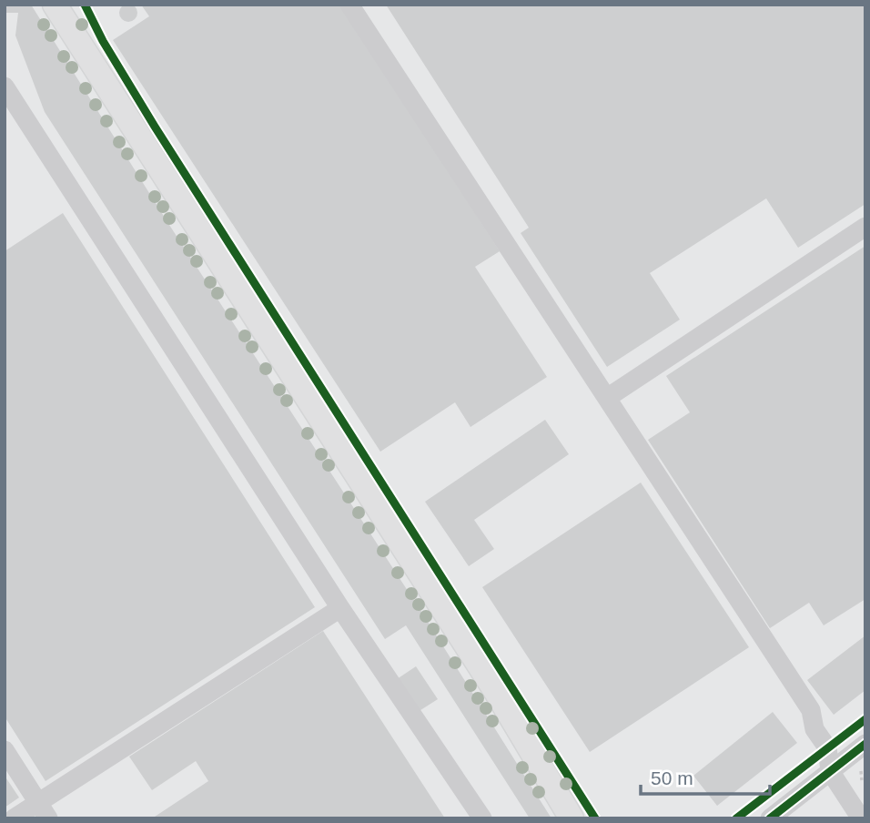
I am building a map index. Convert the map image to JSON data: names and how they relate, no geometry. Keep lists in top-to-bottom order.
{
  "scale_bar": "50 m"
}
